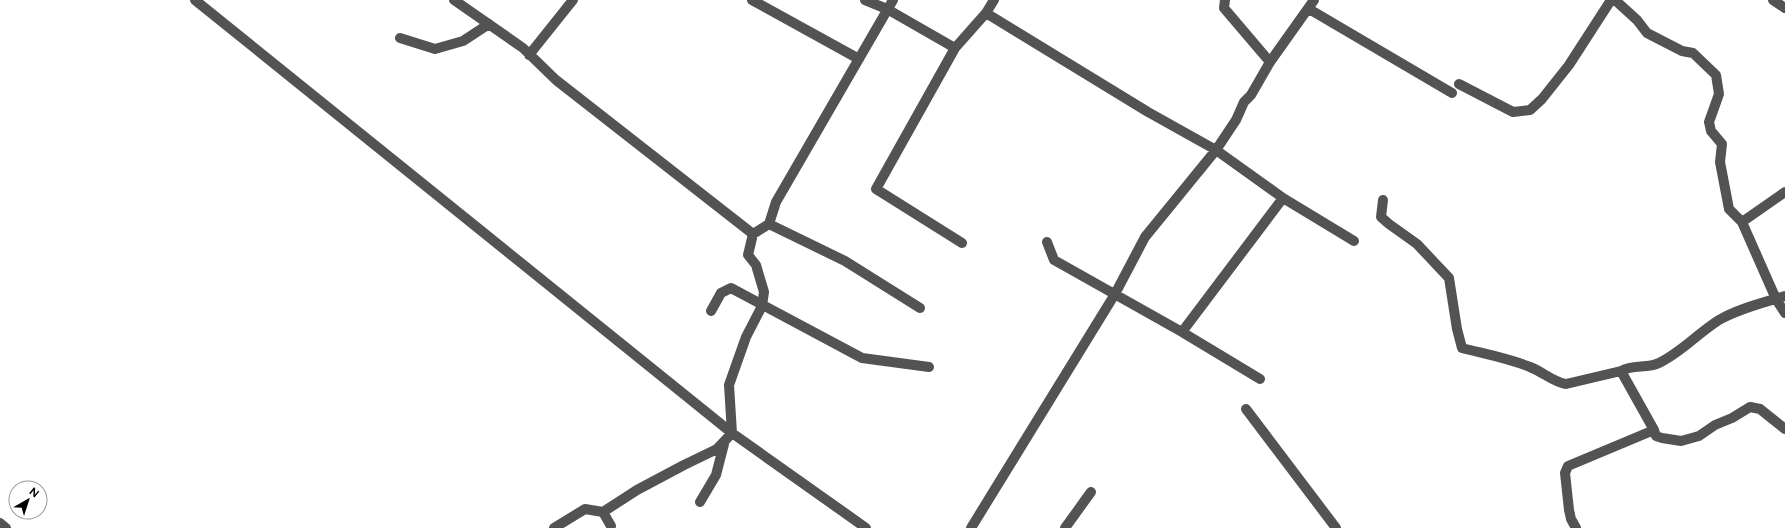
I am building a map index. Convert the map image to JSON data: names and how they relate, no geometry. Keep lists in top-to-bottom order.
{
  "north": "top right"
}
